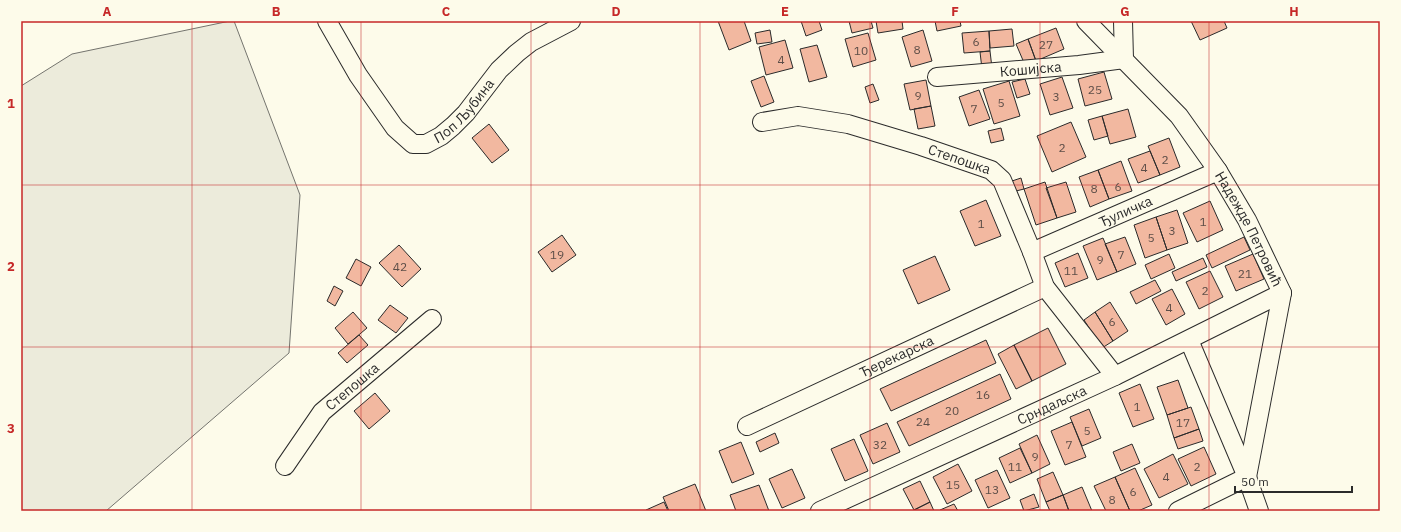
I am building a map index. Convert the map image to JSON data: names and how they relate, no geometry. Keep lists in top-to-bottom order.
{
  "streets": {
    "street": [
      "Кошијска",
      "Поп Љубина",
      "Степошка",
      "Ђуличка",
      "Надежде Петровић",
      "Ђерекарска",
      "Срндаљска"
    ]
  },
  "crossings": [
    ["Кошијска", "Надежде Петровић"],
    ["Степошка", "Ђуличка"],
    ["Степошка", "Ђерекарска"],
    ["Степошка", "Срндаљска"],
    ["Ђуличка", "Надежде Петровић"],
    ["Надежде Петровић", "Срндаљска"]
  ],
  "house_numbers": [
    "6",
    "27",
    "8",
    "10",
    "4",
    "25",
    "9",
    "3",
    "5",
    "7",
    "2",
    "2",
    "4",
    "6",
    "8",
    "1",
    "1",
    "3",
    "5",
    "19",
    "7",
    "9",
    "42",
    "11",
    "21",
    "2",
    "4",
    "6",
    "16",
    "1",
    "20",
    "24",
    "17",
    "5",
    "32",
    "7",
    "9",
    "11",
    "2",
    "4",
    "15",
    "13",
    "6",
    "8"
  ],
  "scale_bar": "50 m",
  "grid": {
    "columns": [
      "A",
      "B",
      "C",
      "D",
      "E",
      "F",
      "G",
      "H"
    ],
    "rows": ["1", "2", "3"]
  }
}
